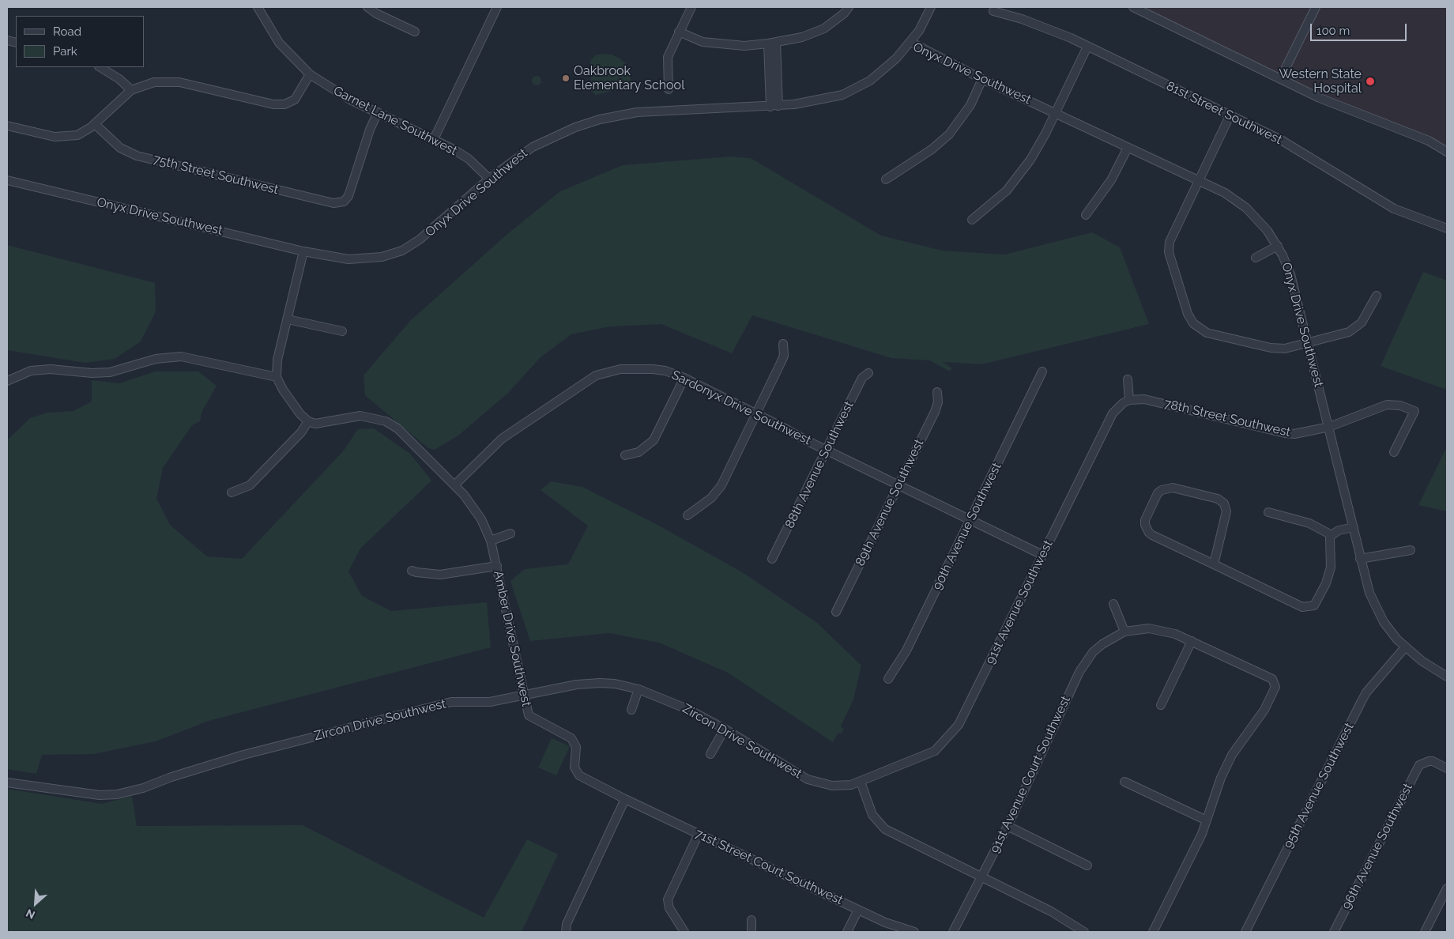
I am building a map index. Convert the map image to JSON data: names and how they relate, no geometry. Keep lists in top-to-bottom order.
{
  "streets": {
    "street": [
      "Onyx Drive Southwest",
      "81st Street Southwest",
      "Garnet Lane Southwest",
      "75th Street Southwest",
      "Sardonyx Drive Southwest",
      "78th Street Southwest",
      "88th Avenue Southwest",
      "89th Avenue Southwest",
      "90th Avenue Southwest",
      "91st Avenue Southwest",
      "Amber Drive Southwest",
      "Zircon Drive Southwest",
      "91st Avenue Court Southwest",
      "95th Avenue Southwest",
      "96th Avenue Southwest",
      "71st Street Court Southwest"
    ]
  },
  "crossings": [
    ["Onyx Drive Southwest", "Garnet Lane Southwest"],
    ["Onyx Drive Southwest", "78th Street Southwest"],
    ["Onyx Drive Southwest", "95th Avenue Southwest"],
    ["Garnet Lane Southwest", "75th Street Southwest"],
    ["Sardonyx Drive Southwest", "88th Avenue Southwest"],
    ["Sardonyx Drive Southwest", "89th Avenue Southwest"],
    ["Sardonyx Drive Southwest", "90th Avenue Southwest"],
    ["Sardonyx Drive Southwest", "91st Avenue Southwest"],
    ["Sardonyx Drive Southwest", "Amber Drive Southwest"],
    ["78th Street Southwest", "91st Avenue Southwest"],
    ["91st Avenue Southwest", "Zircon Drive Southwest"],
    ["Amber Drive Southwest", "Zircon Drive Southwest"],
    ["Amber Drive Southwest", "71st Street Court Southwest"]
  ],
  "places": ["Oakbrook Elementary School", "Western State Hospital"],
  "legend": ["Road", "Park"],
  "scale_bar": "100 m",
  "north": "bottom left"
}
